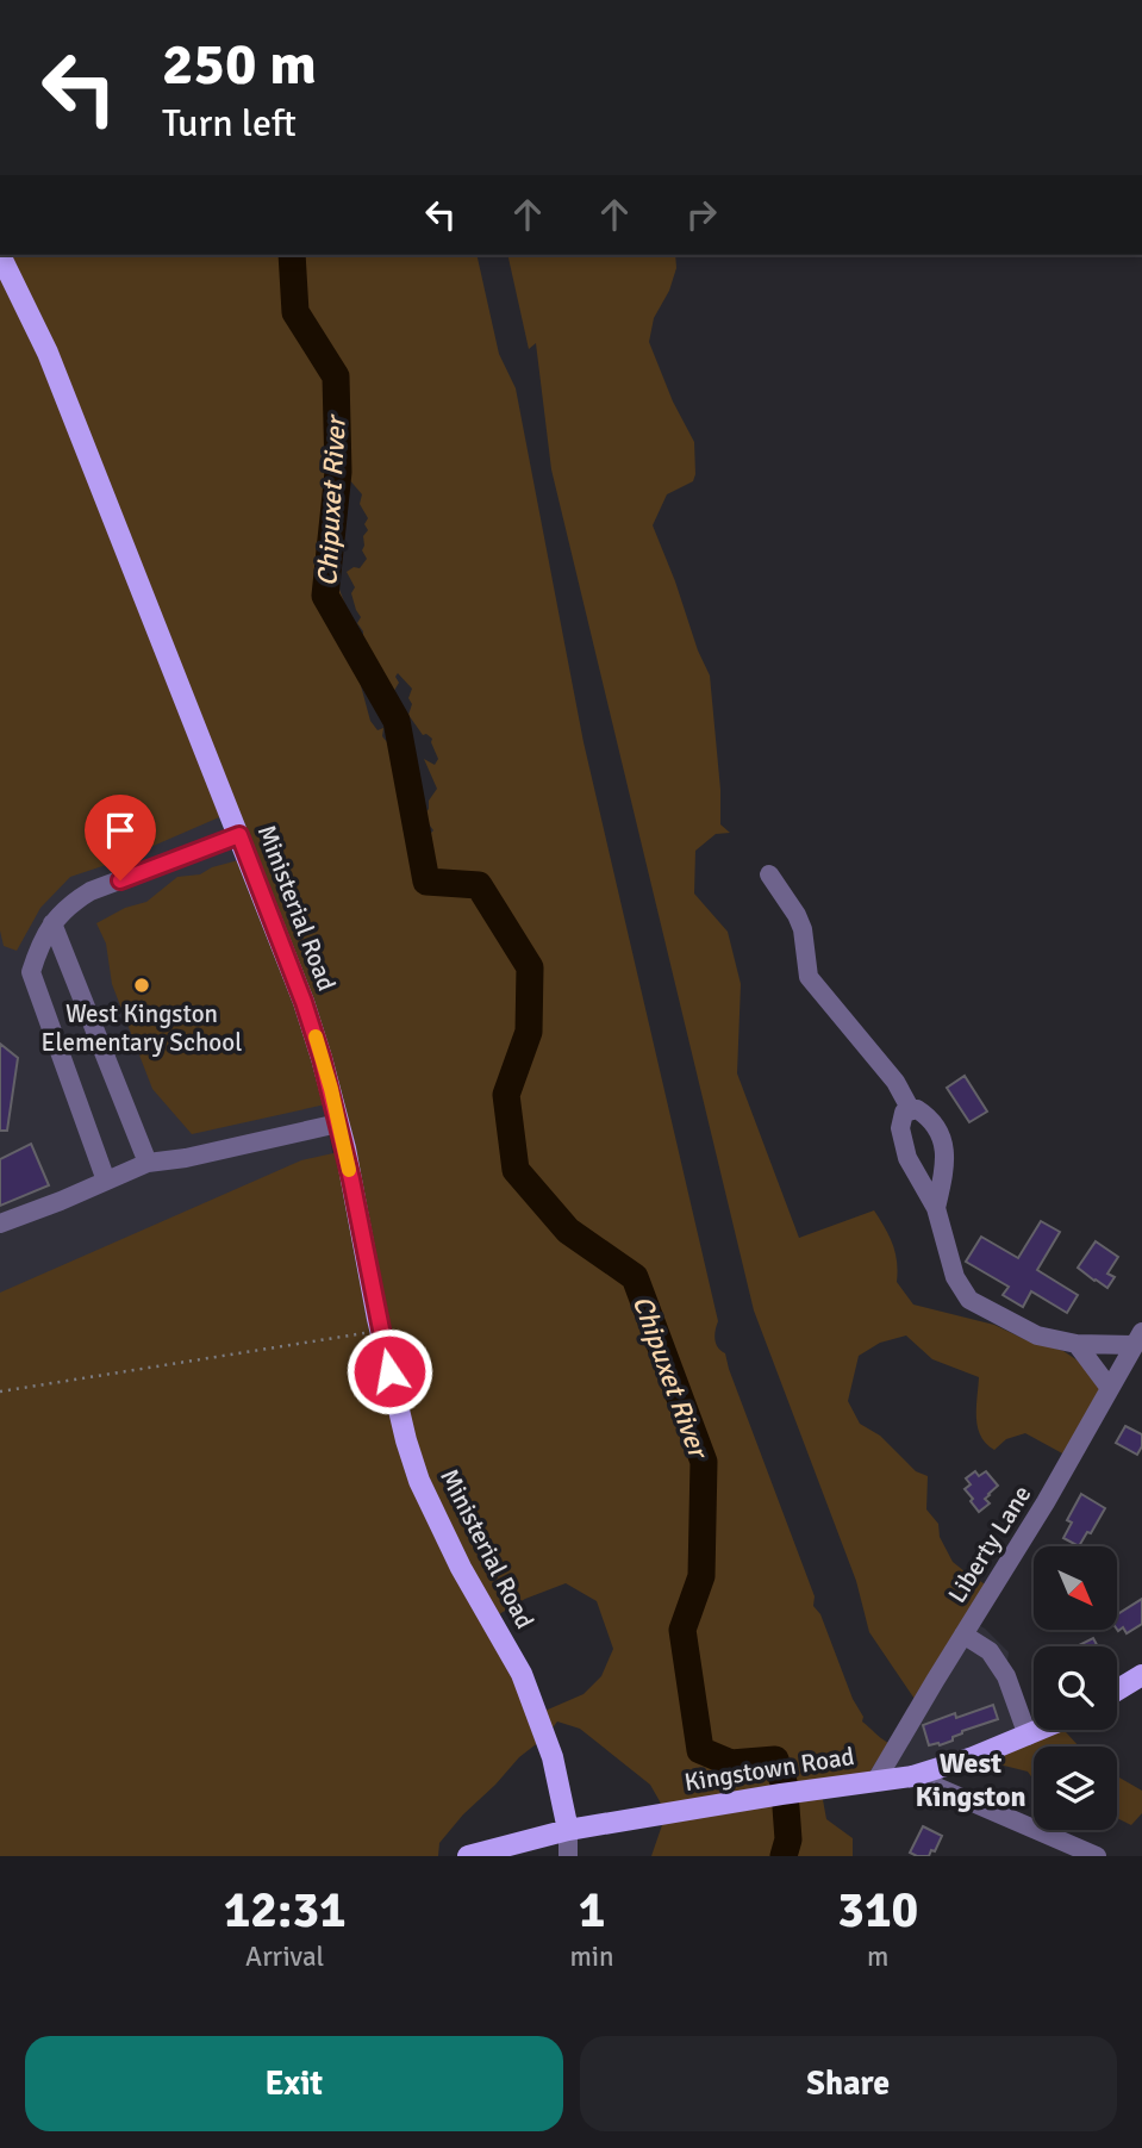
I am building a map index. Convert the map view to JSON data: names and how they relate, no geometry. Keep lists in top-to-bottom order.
{
  "streets": {
    "main road": ["Ministerial Road", "Kingstown Road"],
    "street": ["Liberty Lane"]
  },
  "crossings": [
    ["Ministerial Road", "Kingstown Road"],
    ["Liberty Lane", "Kingstown Road"]
  ],
  "districts": ["West Kingston"],
  "water": ["Chipuxet River"],
  "places": ["West Kingston Elementary School"],
  "north": "bottom right",
  "page": {
    "turn": ["250 m", "Turn left"],
    "eta": [
      "12:31",
      "Arrival",
      "1",
      "min",
      "310",
      "m"
    ],
    "buttons": ["Exit", "Share"]
  }
}
